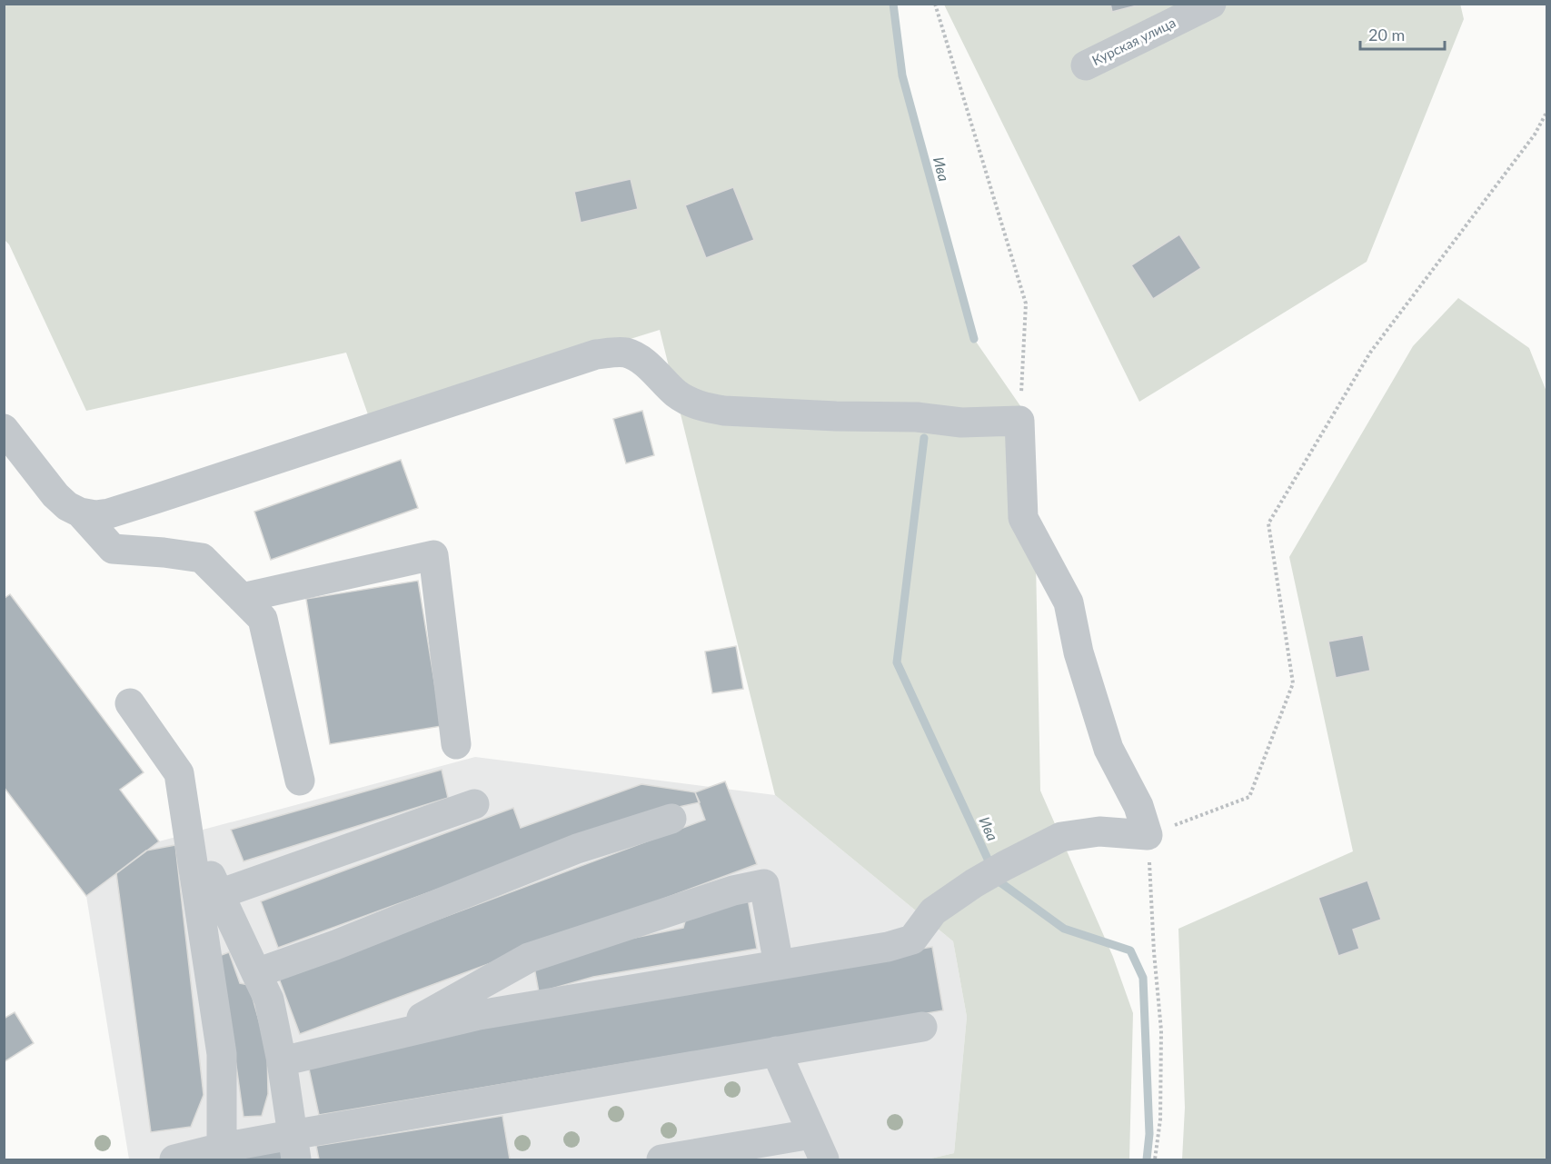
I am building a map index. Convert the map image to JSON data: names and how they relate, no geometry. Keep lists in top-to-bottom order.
{
  "streets": {
    "street": ["Курская улица"]
  },
  "water": ["Ива"],
  "scale_bar": "20 m"
}
